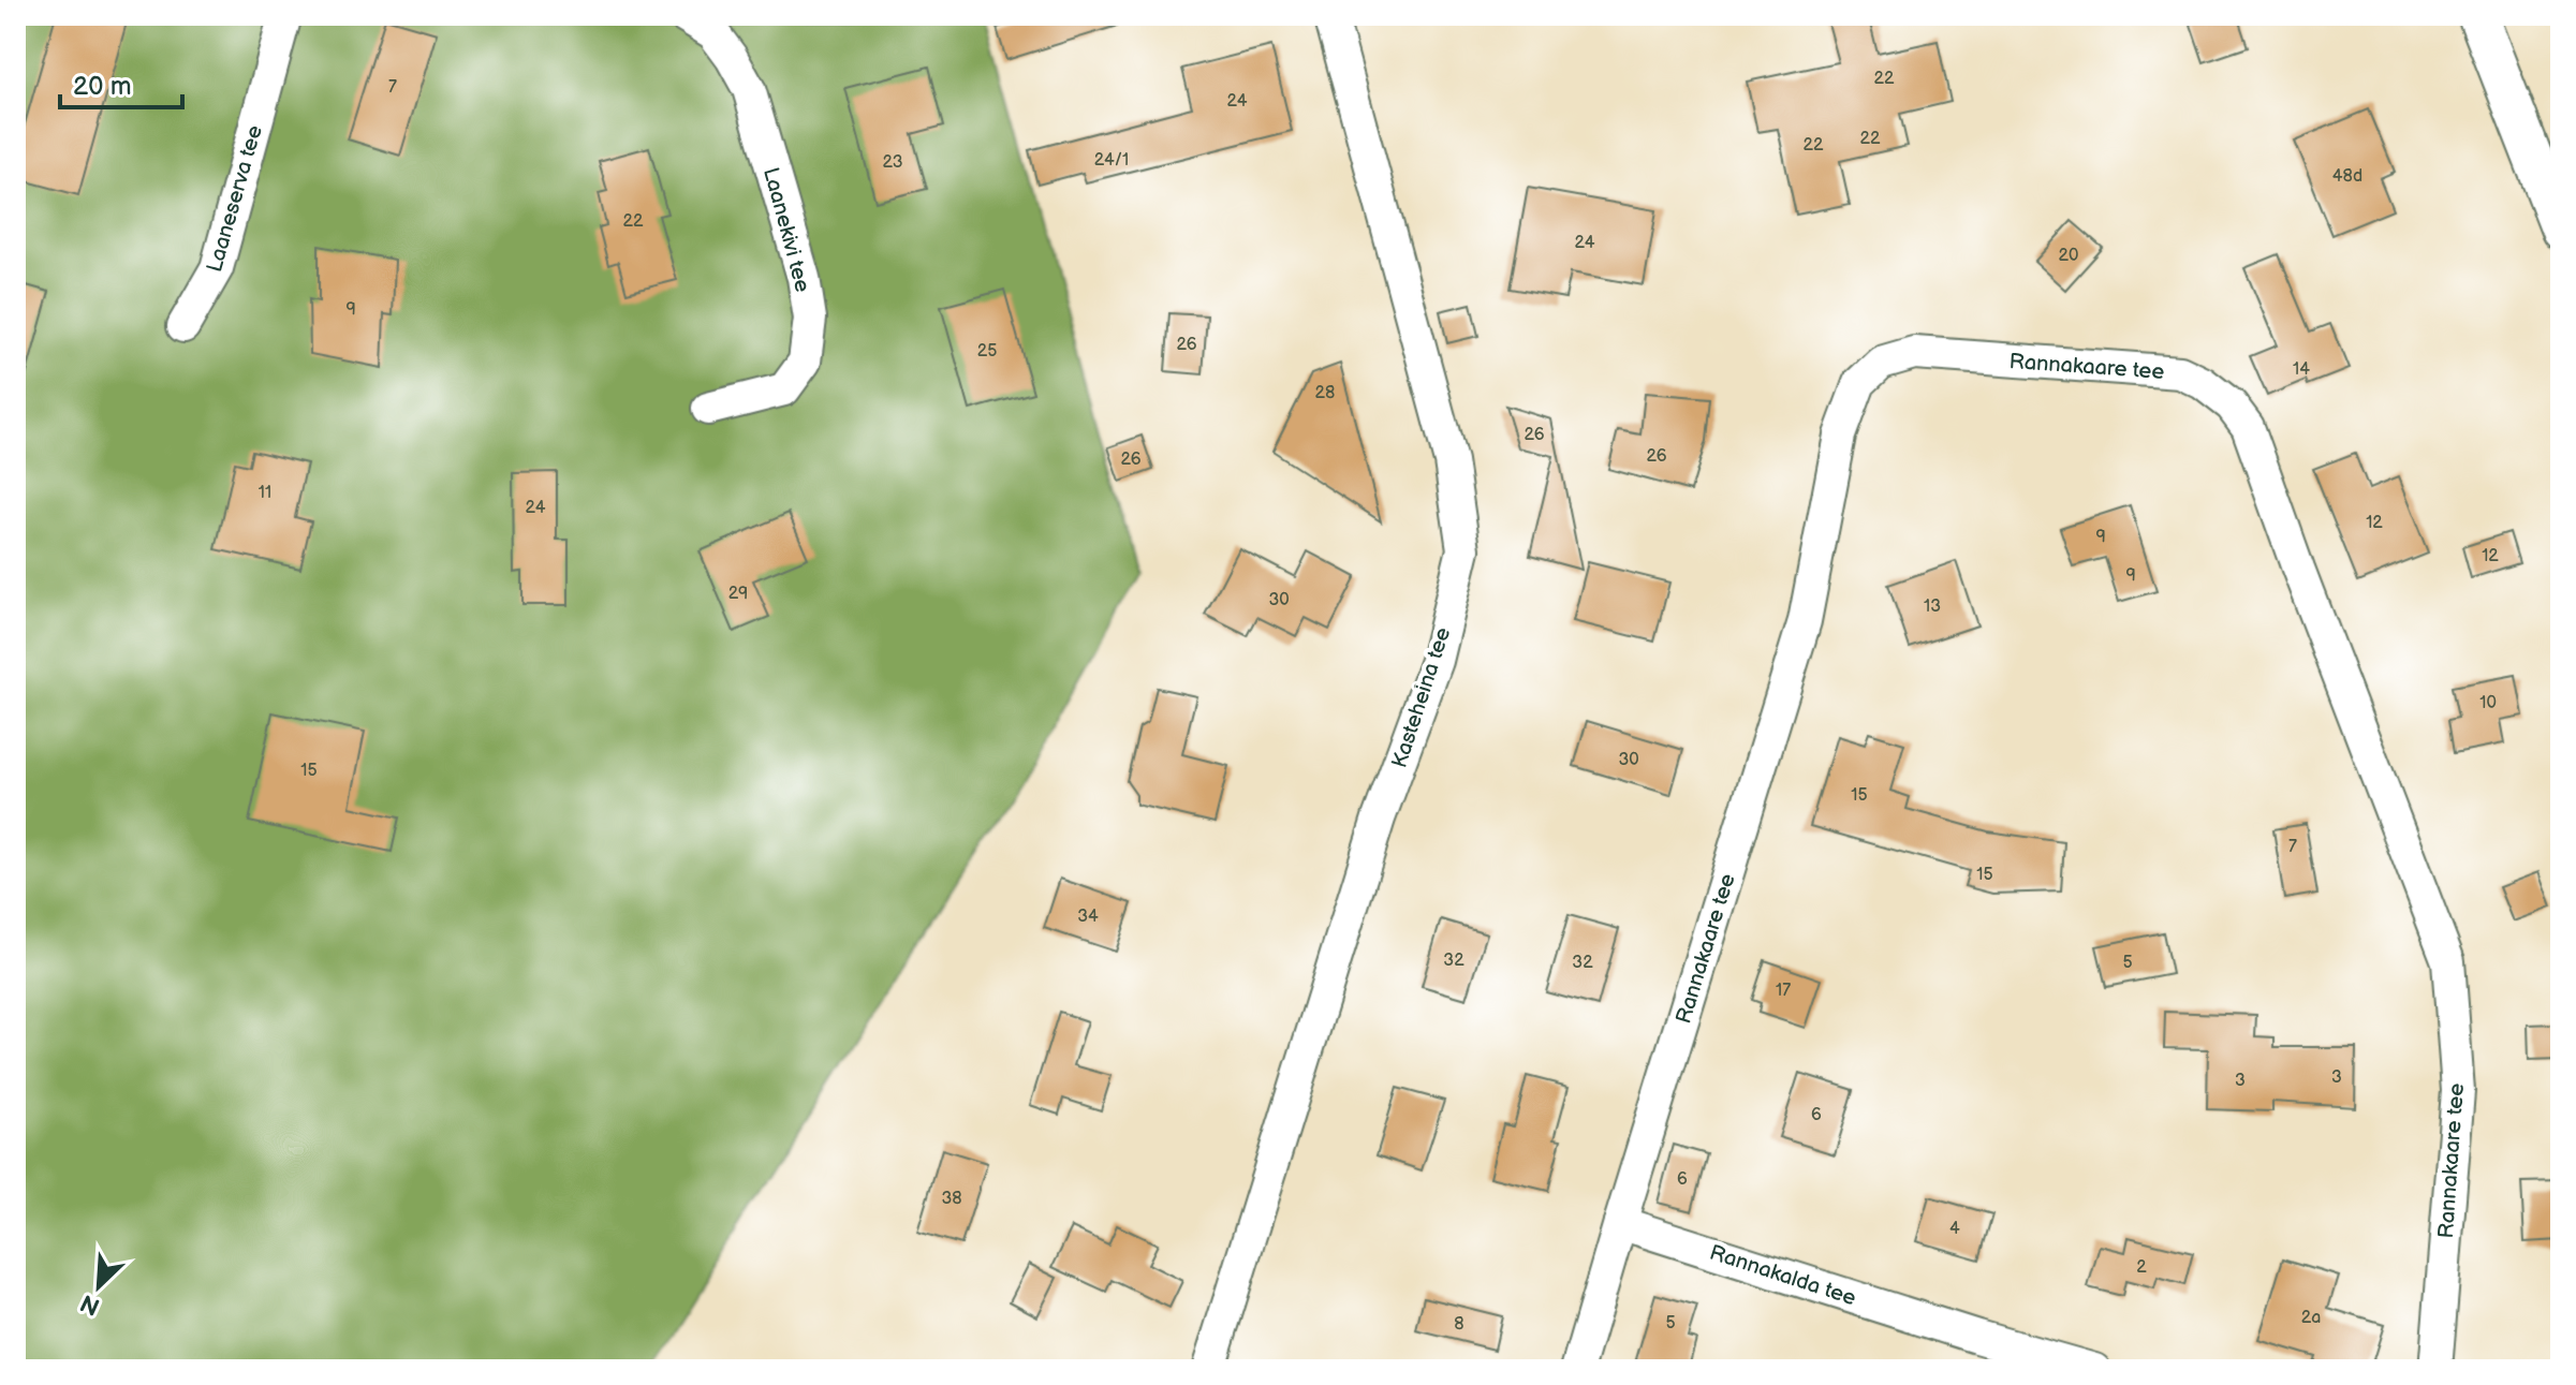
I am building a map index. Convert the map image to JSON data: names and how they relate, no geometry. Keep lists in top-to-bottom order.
{
  "streets": {
    "street": [
      "Laaneserva tee",
      "Laanekivi tee",
      "Rannakaare tee",
      "Kasteheina tee",
      "Rannakalda tee"
    ]
  },
  "crossings": [
    ["Rannakaare tee", "Rannakalda tee"]
  ],
  "house_numbers": [
    "22",
    "7",
    "24",
    "22",
    "22",
    "24/1",
    "23",
    "48d",
    "22",
    "24",
    "20",
    "9",
    "26",
    "25",
    "14",
    "28",
    "26",
    "26",
    "26",
    "11",
    "24",
    "12",
    "9",
    "12",
    "9",
    "29",
    "30",
    "13",
    "10",
    "30",
    "15",
    "15",
    "7",
    "15",
    "34",
    "32",
    "32",
    "5",
    "17",
    "3",
    "3",
    "6",
    "6",
    "38",
    "4",
    "2",
    "2a",
    "5",
    "8"
  ],
  "scale_bar": "20 m",
  "north": "bottom left"
}
